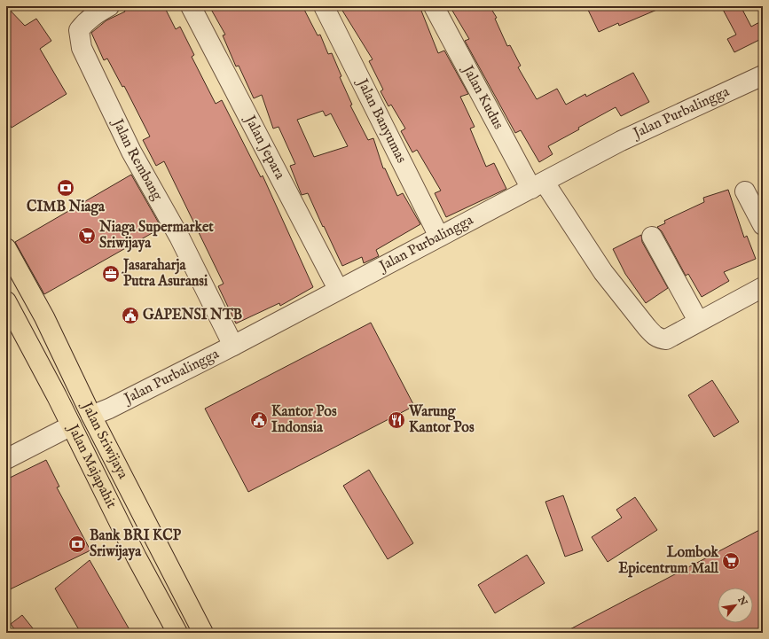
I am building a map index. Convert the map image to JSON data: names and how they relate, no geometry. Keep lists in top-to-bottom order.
{
  "streets": {
    "main road": ["Jalan Sriwijaya", "Jalan Majapahit"],
    "street": [
      "Jalan Kudus",
      "Jalan Purbalingga",
      "Jalan Banyumas",
      "Jalan Jepara",
      "Jalan Rembang"
    ]
  },
  "crossings": [
    ["Jalan Kudus", "Jalan Purbalingga"],
    ["Jalan Purbalingga", "Jalan Banyumas"],
    ["Jalan Purbalingga", "Jalan Jepara"],
    ["Jalan Purbalingga", "Jalan Rembang"],
    ["Jalan Purbalingga", "Jalan Sriwijaya"]
  ],
  "places": {
    "bank": ["CIMB Niaga", "Bank BRI KCP Sriwijaya"],
    "supermarket": ["Niaga Supermarket Sriwijaya", "Lombok Epicentrum Mall"],
    "office": ["Jasaraharja Putra Asuransi"],
    "public building": ["GAPENSI NTB", "Kantor Pos Indonsia"],
    "restaurant": ["Warung Kantor Pos"]
  },
  "north": "top right"
}
